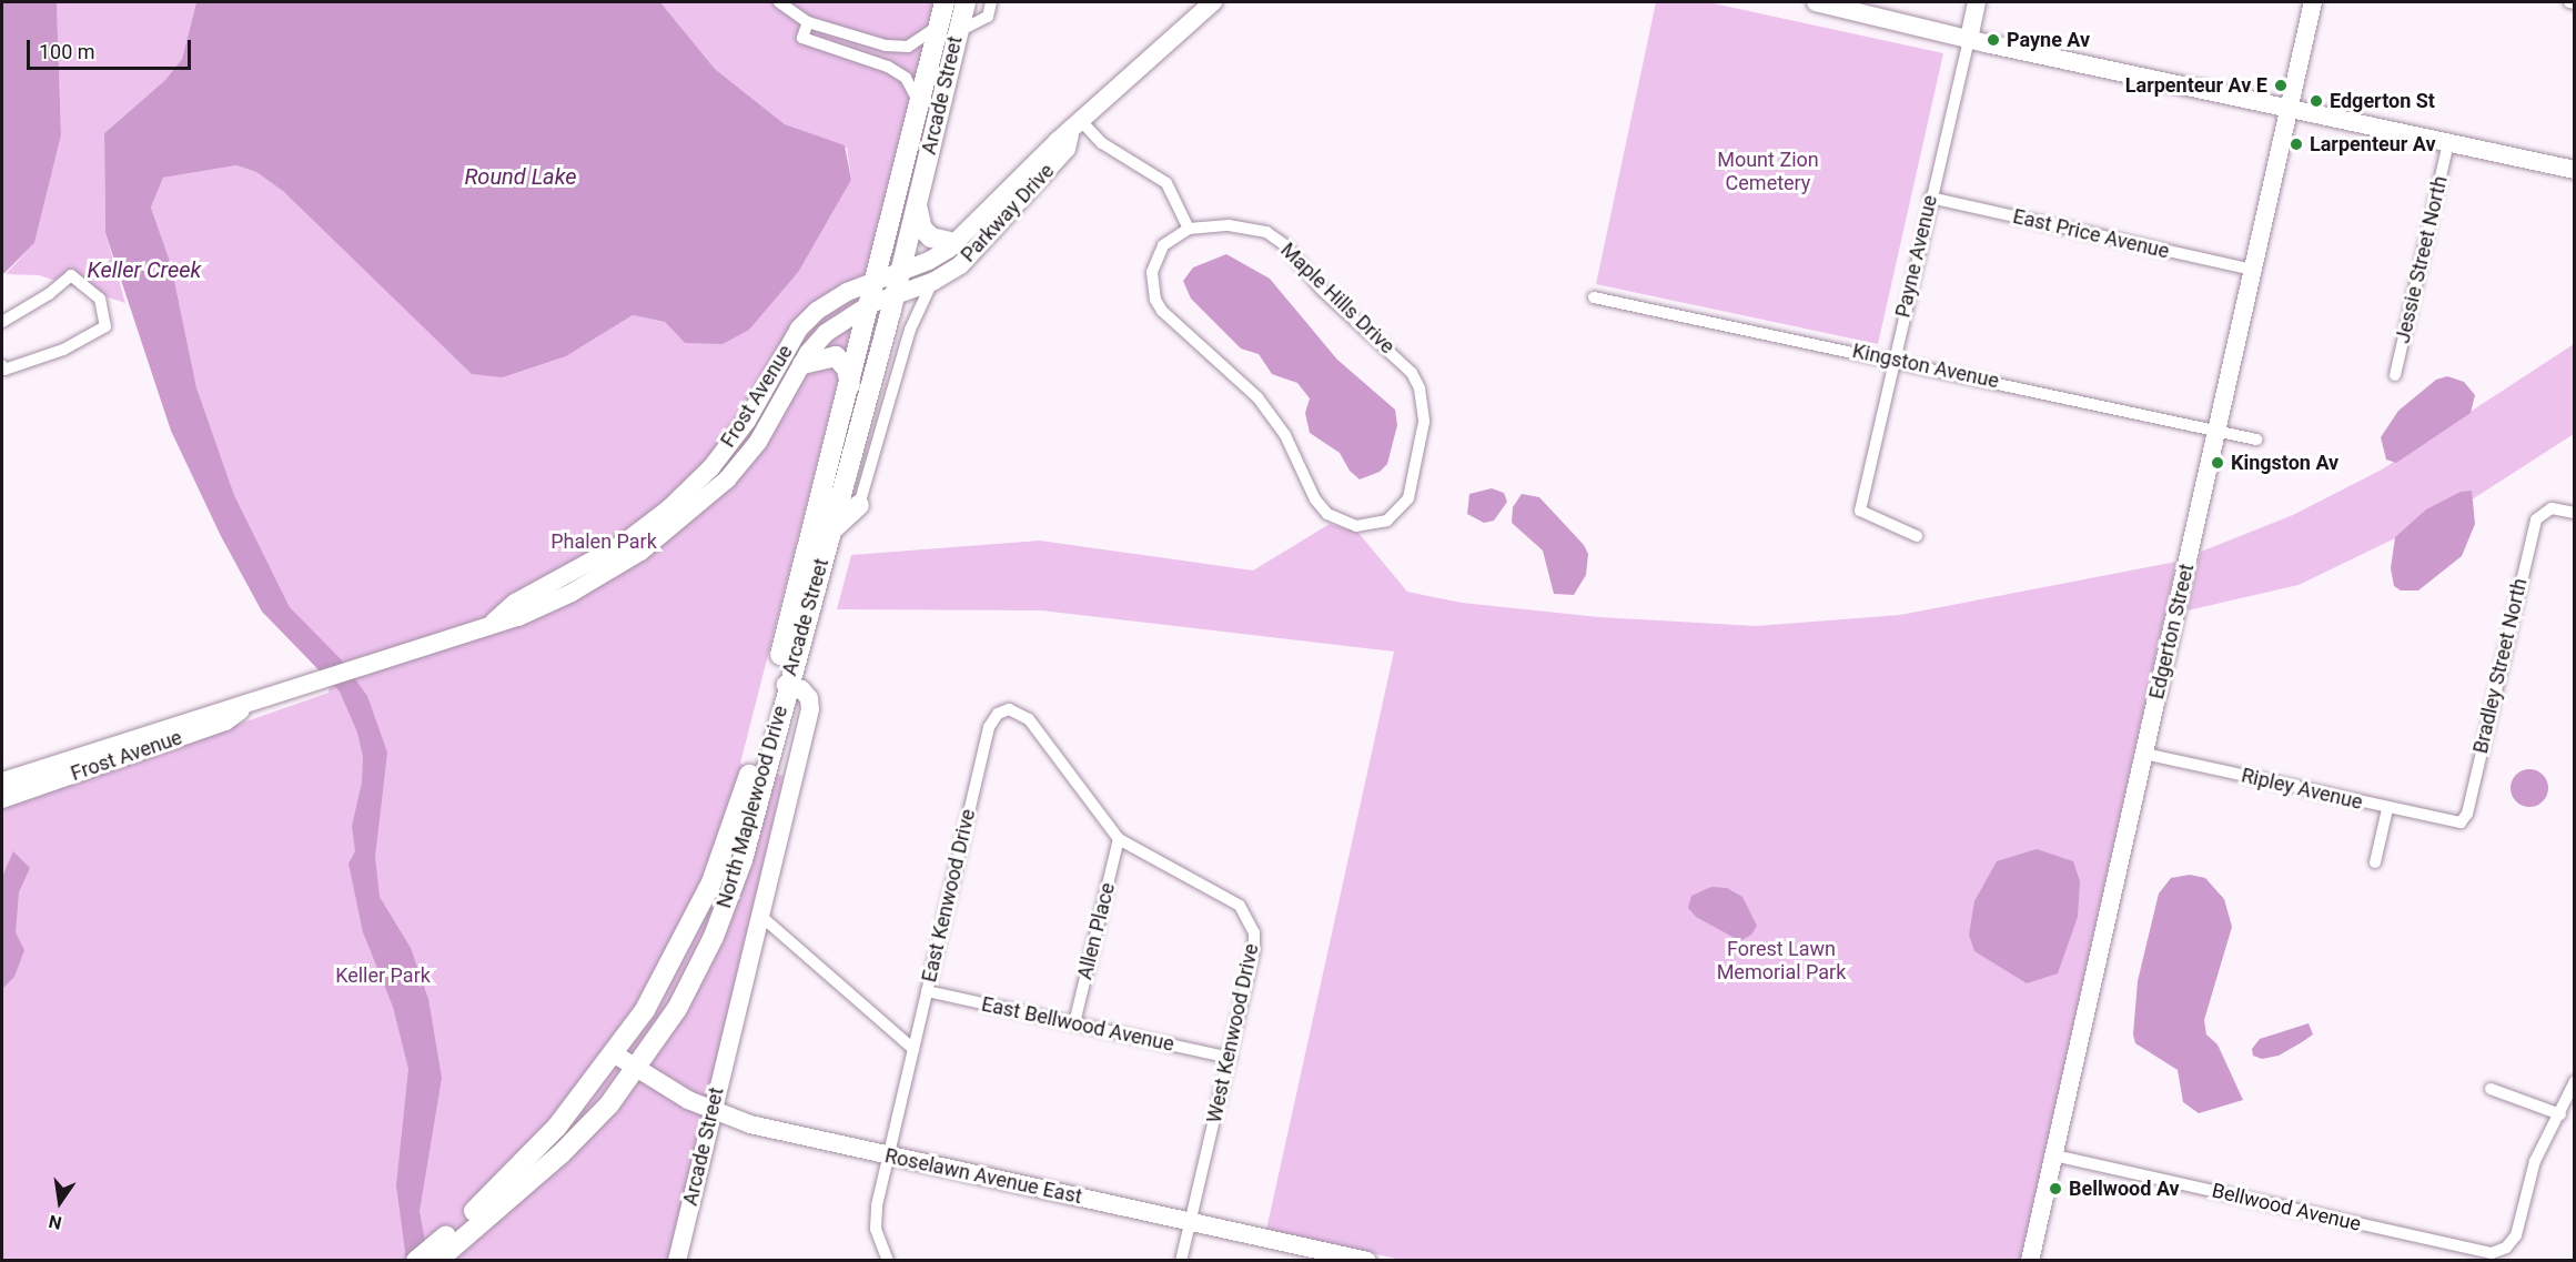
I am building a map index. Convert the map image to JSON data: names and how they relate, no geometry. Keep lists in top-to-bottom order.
{
  "streets": {
    "main road": ["Arcade Street", "North Maplewood Drive"],
    "street": [
      "Parkway Drive",
      "East Price Avenue",
      "Payne Avenue",
      "Jessie Street North",
      "Maple Hills Drive",
      "Kingston Avenue",
      "Frost Avenue",
      "Edgerton Street",
      "Bradley Street North",
      "Ripley Avenue",
      "East Kenwood Drive",
      "Allen Place",
      "East Bellwood Avenue",
      "West Kenwood Drive",
      "Roselawn Avenue East",
      "Bellwood Avenue"
    ]
  },
  "crossings": [
    ["Arcade Street", "Parkway Drive"],
    ["Arcade Street", "Frost Avenue"],
    ["Arcade Street", "North Maplewood Drive"],
    ["Arcade Street", "Roselawn Avenue East"],
    ["Parkway Drive", "Frost Avenue"],
    ["East Price Avenue", "Payne Avenue"],
    ["East Price Avenue", "Edgerton Street"],
    ["Payne Avenue", "Kingston Avenue"],
    ["Kingston Avenue", "Edgerton Street"],
    ["Edgerton Street", "Ripley Avenue"],
    ["Edgerton Street", "Bellwood Avenue"],
    ["Bradley Street North", "Ripley Avenue"],
    ["North Maplewood Drive", "Roselawn Avenue East"],
    ["East Kenwood Drive", "Allen Place"],
    ["East Kenwood Drive", "East Bellwood Avenue"],
    ["East Kenwood Drive", "West Kenwood Drive"],
    ["East Kenwood Drive", "Roselawn Avenue East"],
    ["Allen Place", "East Bellwood Avenue"],
    ["Allen Place", "West Kenwood Drive"],
    ["East Bellwood Avenue", "West Kenwood Drive"],
    ["West Kenwood Drive", "Roselawn Avenue East"]
  ],
  "water": ["Round Lake", "Keller Creek"],
  "parks": [
    "Mount Zion Cemetery",
    "Phalen Park",
    "Forest Lawn Memorial Park",
    "Keller Park"
  ],
  "places": [
    "Payne Av",
    "Larpenteur Av E",
    "Edgerton St",
    "Larpenteur Av",
    "Kingston Av",
    "Bellwood Av"
  ],
  "scale_bar": "100 m",
  "north": "bottom"
}
